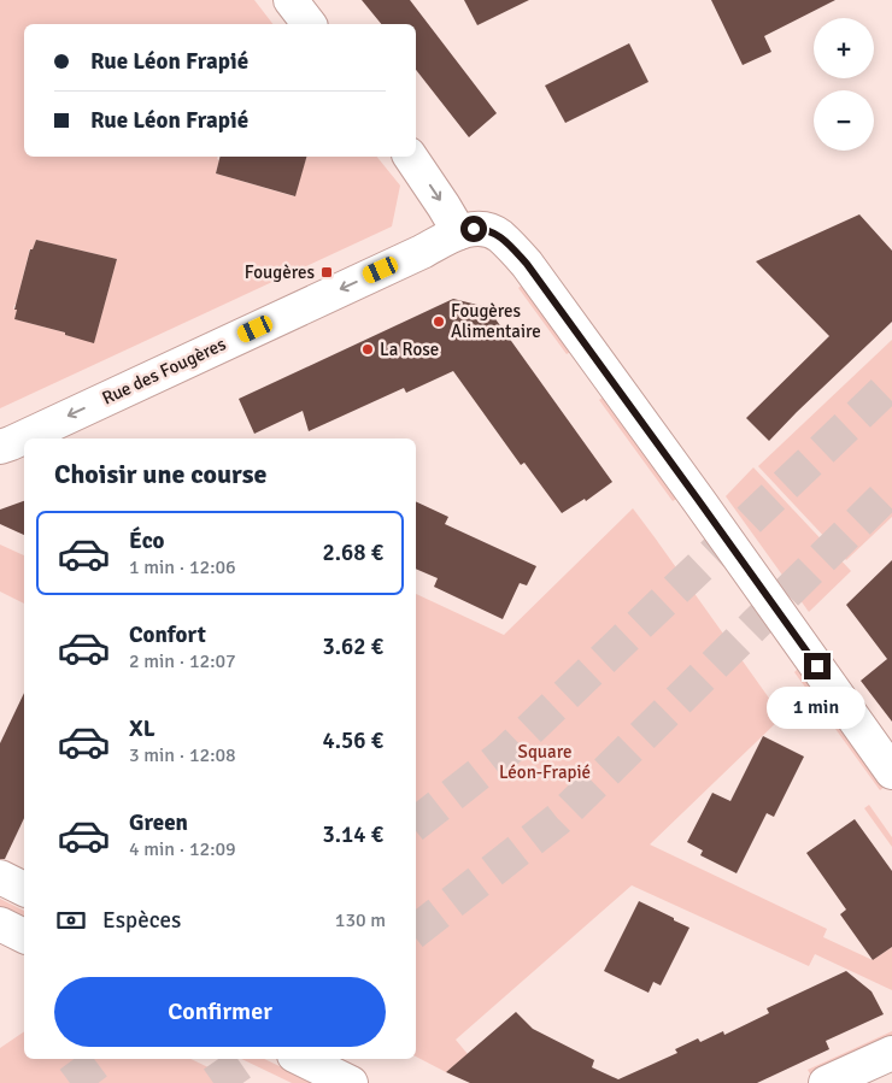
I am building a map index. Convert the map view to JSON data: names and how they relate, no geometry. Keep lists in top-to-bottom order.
{
  "streets": {
    "street": ["Rue des Fougères"]
  },
  "one_way": ["Rue des Fougères"],
  "parks": ["Square Léon-Frapié"],
  "places": {
    "transit": ["Fougères"],
    "other": ["Fougères Alimentaire", "La Rose"]
  },
  "page": {
    "map_buttons": ["+", "−"],
    "banner": ["Rue Léon Frapié", "Rue Léon Frapié"],
    "heading": "Choisir une course",
    "list": [
      {
        "name": "Éco",
        "note": "1 min · 12:06",
        "value": "2.68 €"
      },
      {
        "name": "Confort",
        "note": "2 min · 12:07",
        "value": "3.62 €"
      },
      {
        "name": "XL",
        "note": "3 min · 12:08",
        "value": "4.56 €"
      },
      {
        "name": "Green",
        "note": "4 min · 12:09",
        "value": "3.14 €"
      }
    ],
    "bubble": "1 min",
    "pay": ["Espèces", "130 m"],
    "buttons": "Confirmer"
  }
}
